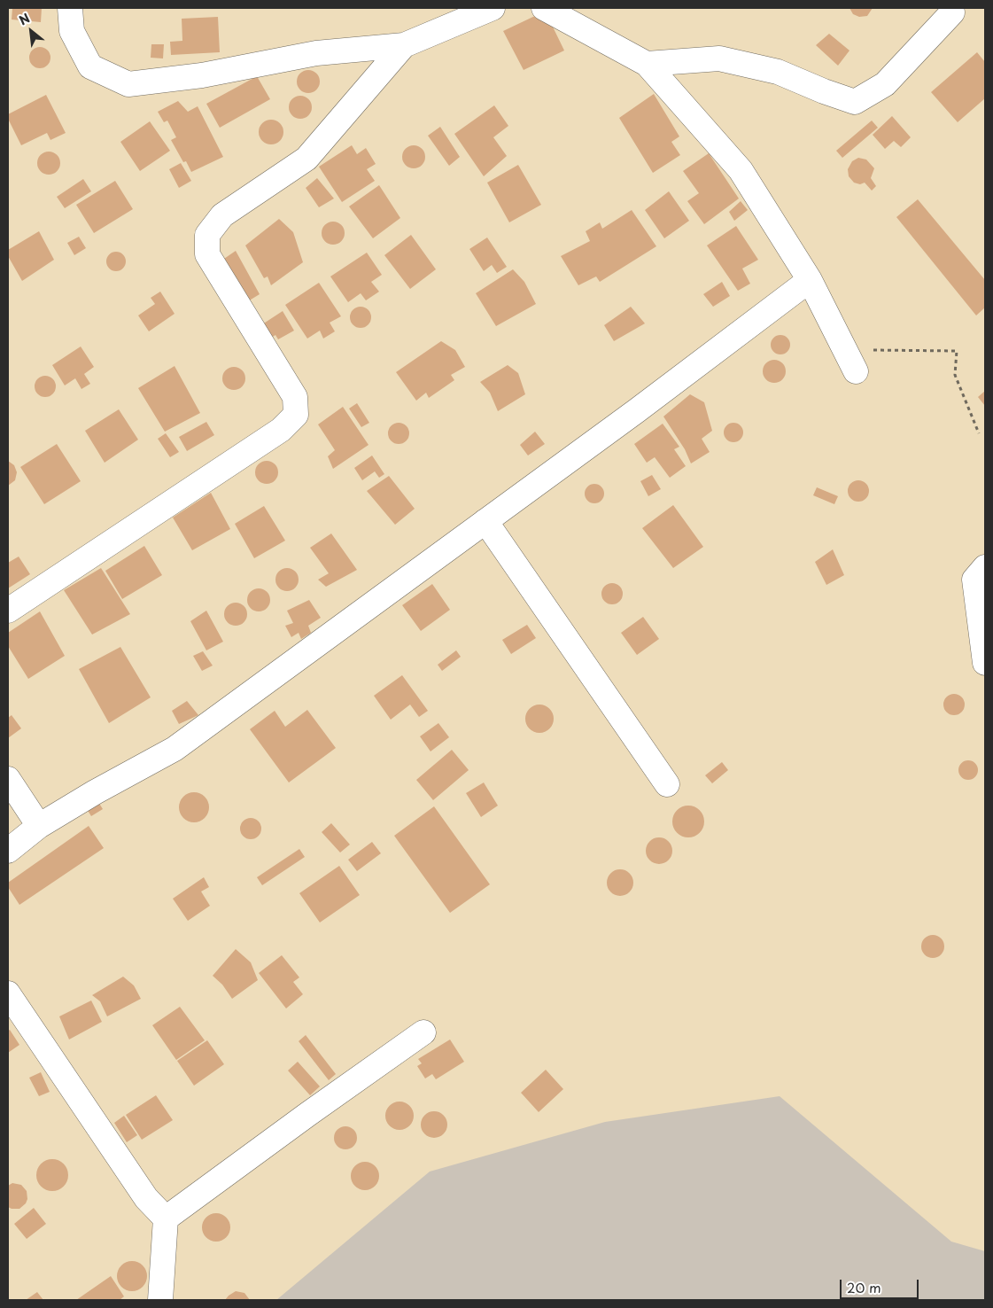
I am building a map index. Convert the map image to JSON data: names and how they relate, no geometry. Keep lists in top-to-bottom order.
{
  "scale_bar": "20 m",
  "north": "top left"
}
